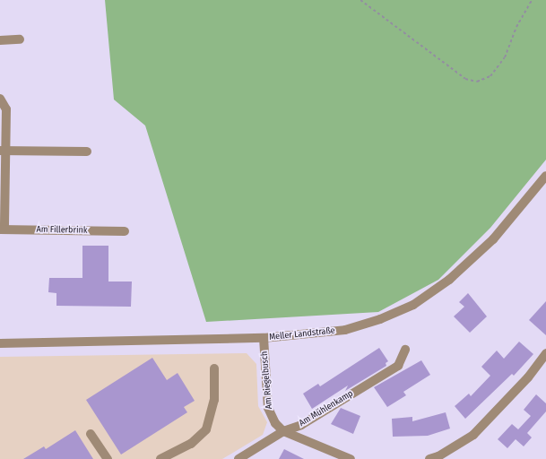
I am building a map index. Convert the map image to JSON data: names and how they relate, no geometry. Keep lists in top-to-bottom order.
{
  "streets": {
    "street": [
      "Am Fillerbrink",
      "Meller Landstraße",
      "Am Riegelbusch",
      "Am Mühlenkamp"
    ]
  },
  "crossings": [
    ["Meller Landstraße", "Am Riegelbusch"],
    ["Am Riegelbusch", "Am Mühlenkamp"]
  ]
}
